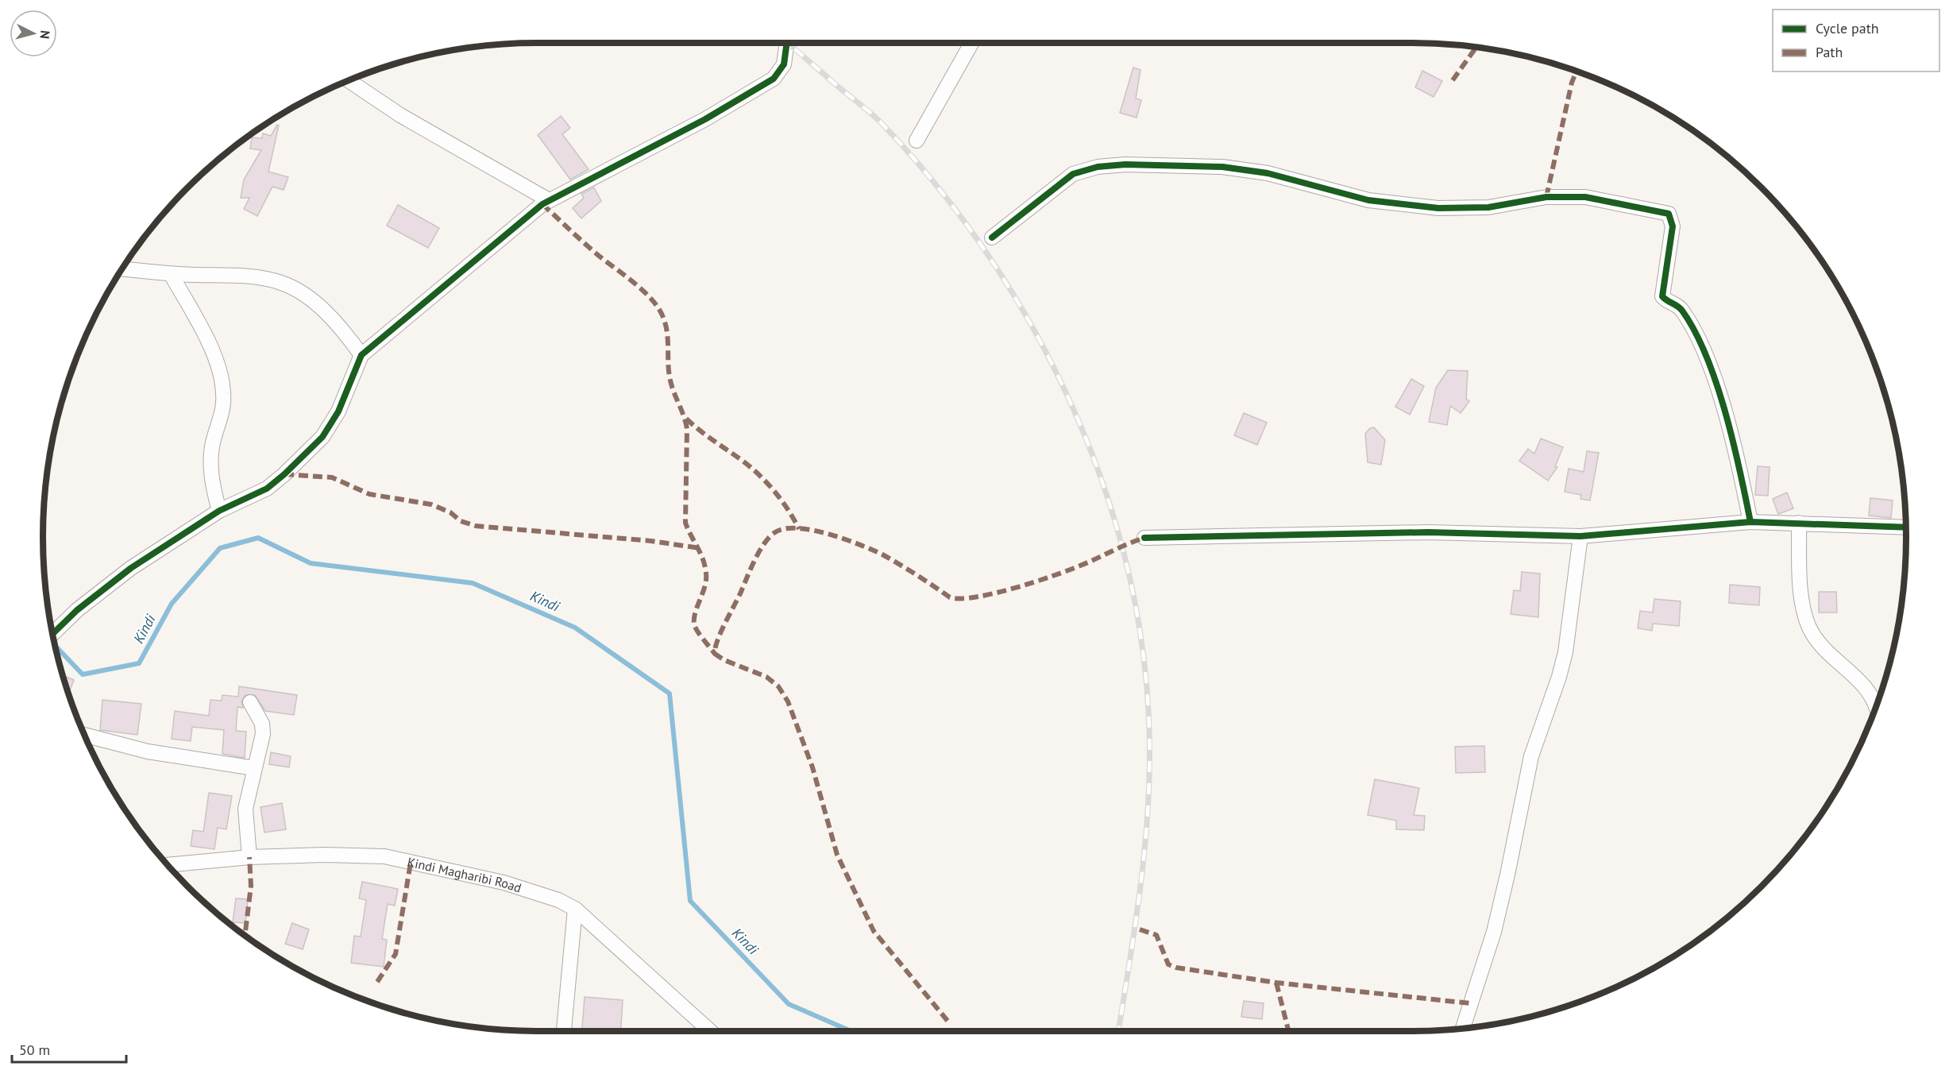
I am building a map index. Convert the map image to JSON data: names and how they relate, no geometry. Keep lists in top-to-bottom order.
{
  "streets": {
    "street": ["Kindi Magharibi Road"]
  },
  "water": ["Kindi"],
  "legend": ["Cycle path", "Path"],
  "scale_bar": "50 m",
  "north": "right"
}
